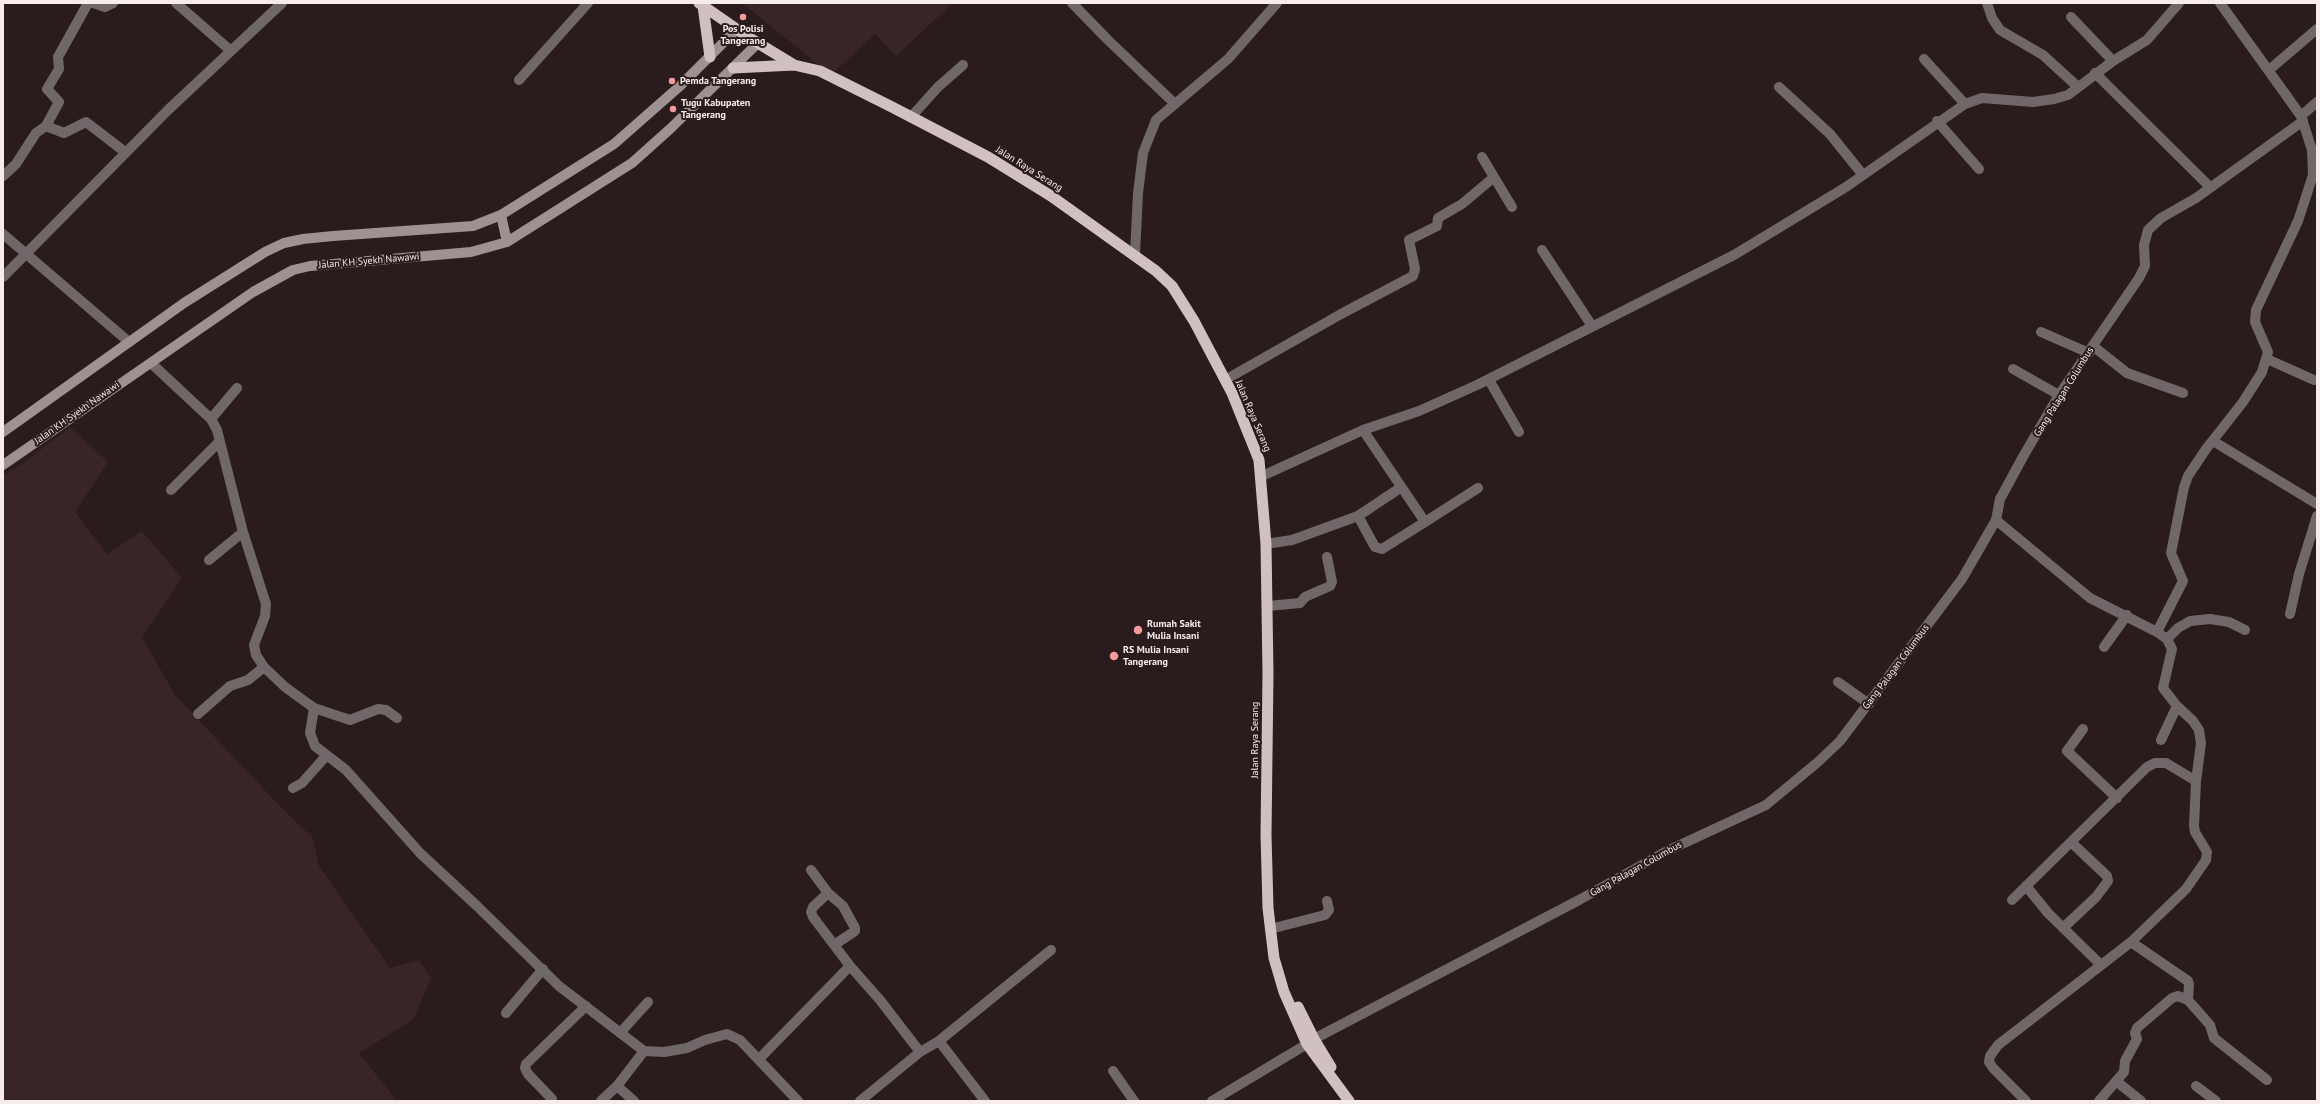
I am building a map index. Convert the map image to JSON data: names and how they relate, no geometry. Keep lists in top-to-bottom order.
{
  "streets": {
    "highway": ["Jalan Raya Serang"],
    "main road": ["Jalan KH Syekh Nawawi"],
    "street": ["Gang Palagan Columbus"]
  },
  "crossings": [
    ["Jalan Raya Serang", "Jalan KH Syekh Nawawi"],
    ["Jalan Raya Serang", "Gang Palagan Columbus"]
  ],
  "places": [
    "Pos Polisi Tangerang",
    "Pemda Tangerang",
    "Tugu Kabupaten Tangerang",
    "Rumah Sakit Mulia Insani",
    "RS Mulia Insani Tangerang"
  ]
}
